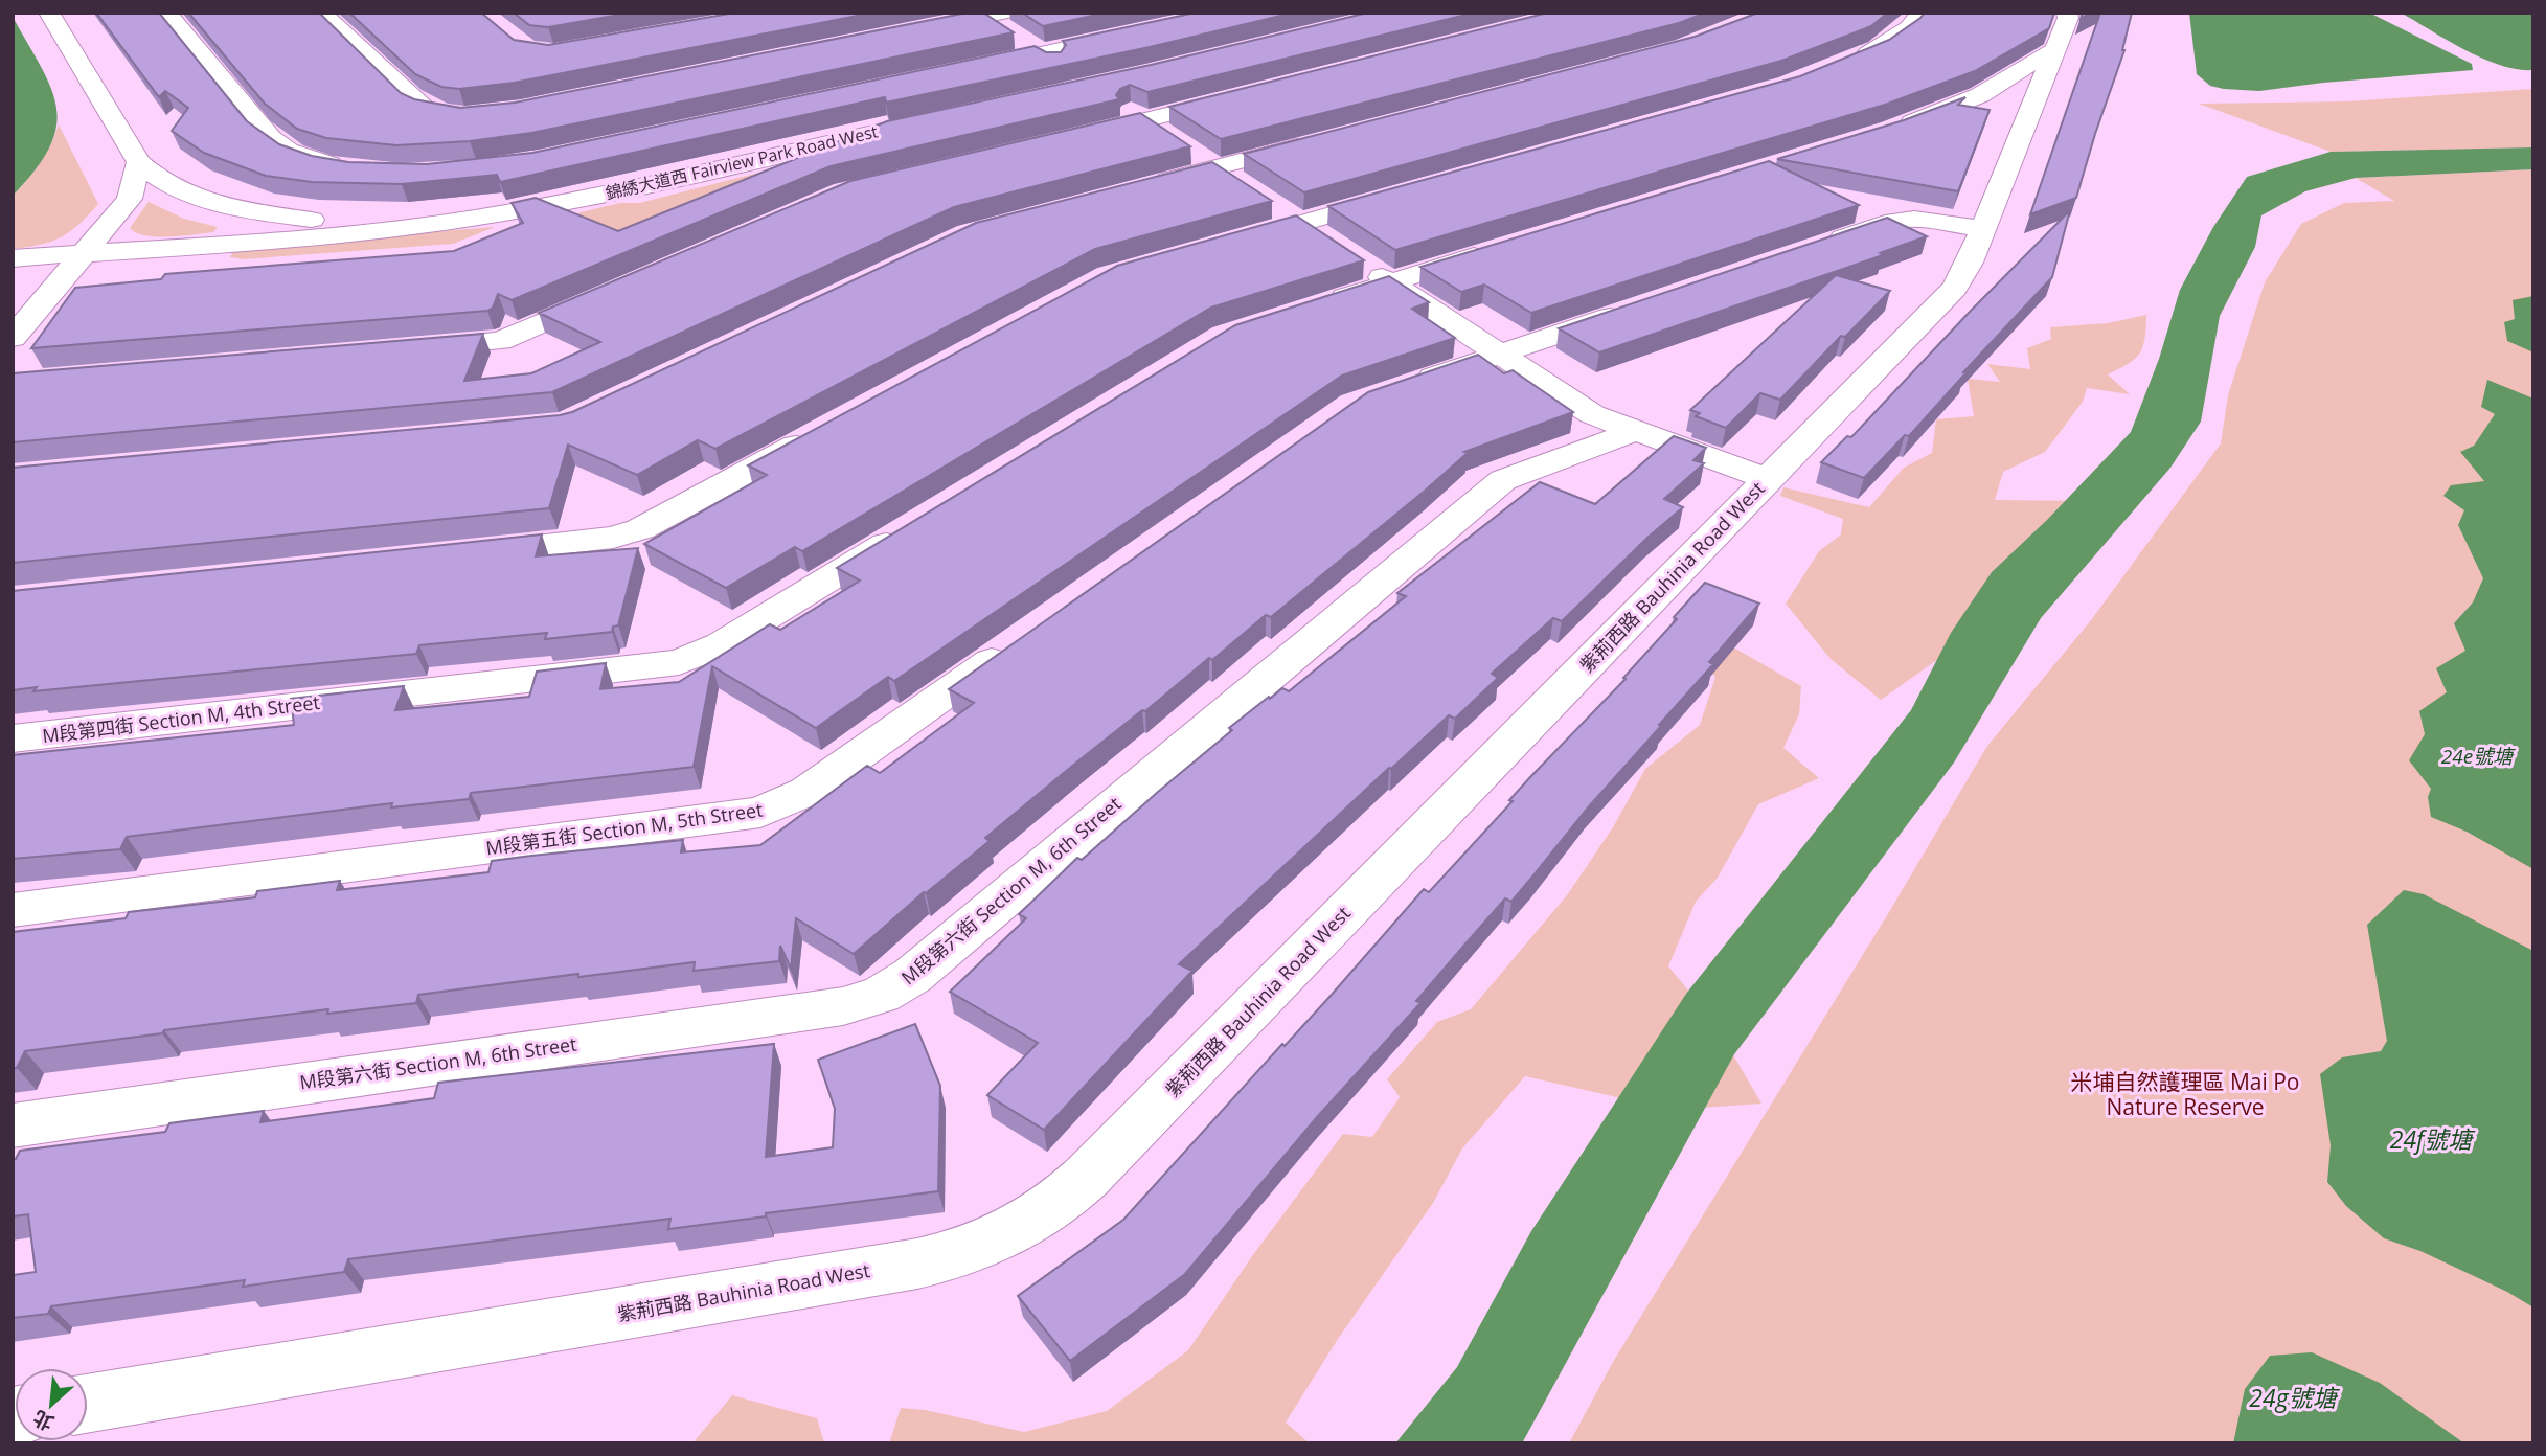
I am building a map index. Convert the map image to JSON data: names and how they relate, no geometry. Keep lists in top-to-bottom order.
{
  "streets": {
    "street": [
      "錦綉大道西 Fairview Park Road West",
      "紫荊西路 Bauhinia Road West",
      "M段第四街 Section M, 4th Street",
      "M段第五街 Section M, 5th Street",
      "M段第六街 Section M, 6th Street"
    ]
  },
  "water": ["24e號塘", "24f號塘", "24g號塘"],
  "parks": ["米埔自然護理區 Mai Po Nature Reserve"],
  "north": "bottom left"
}
